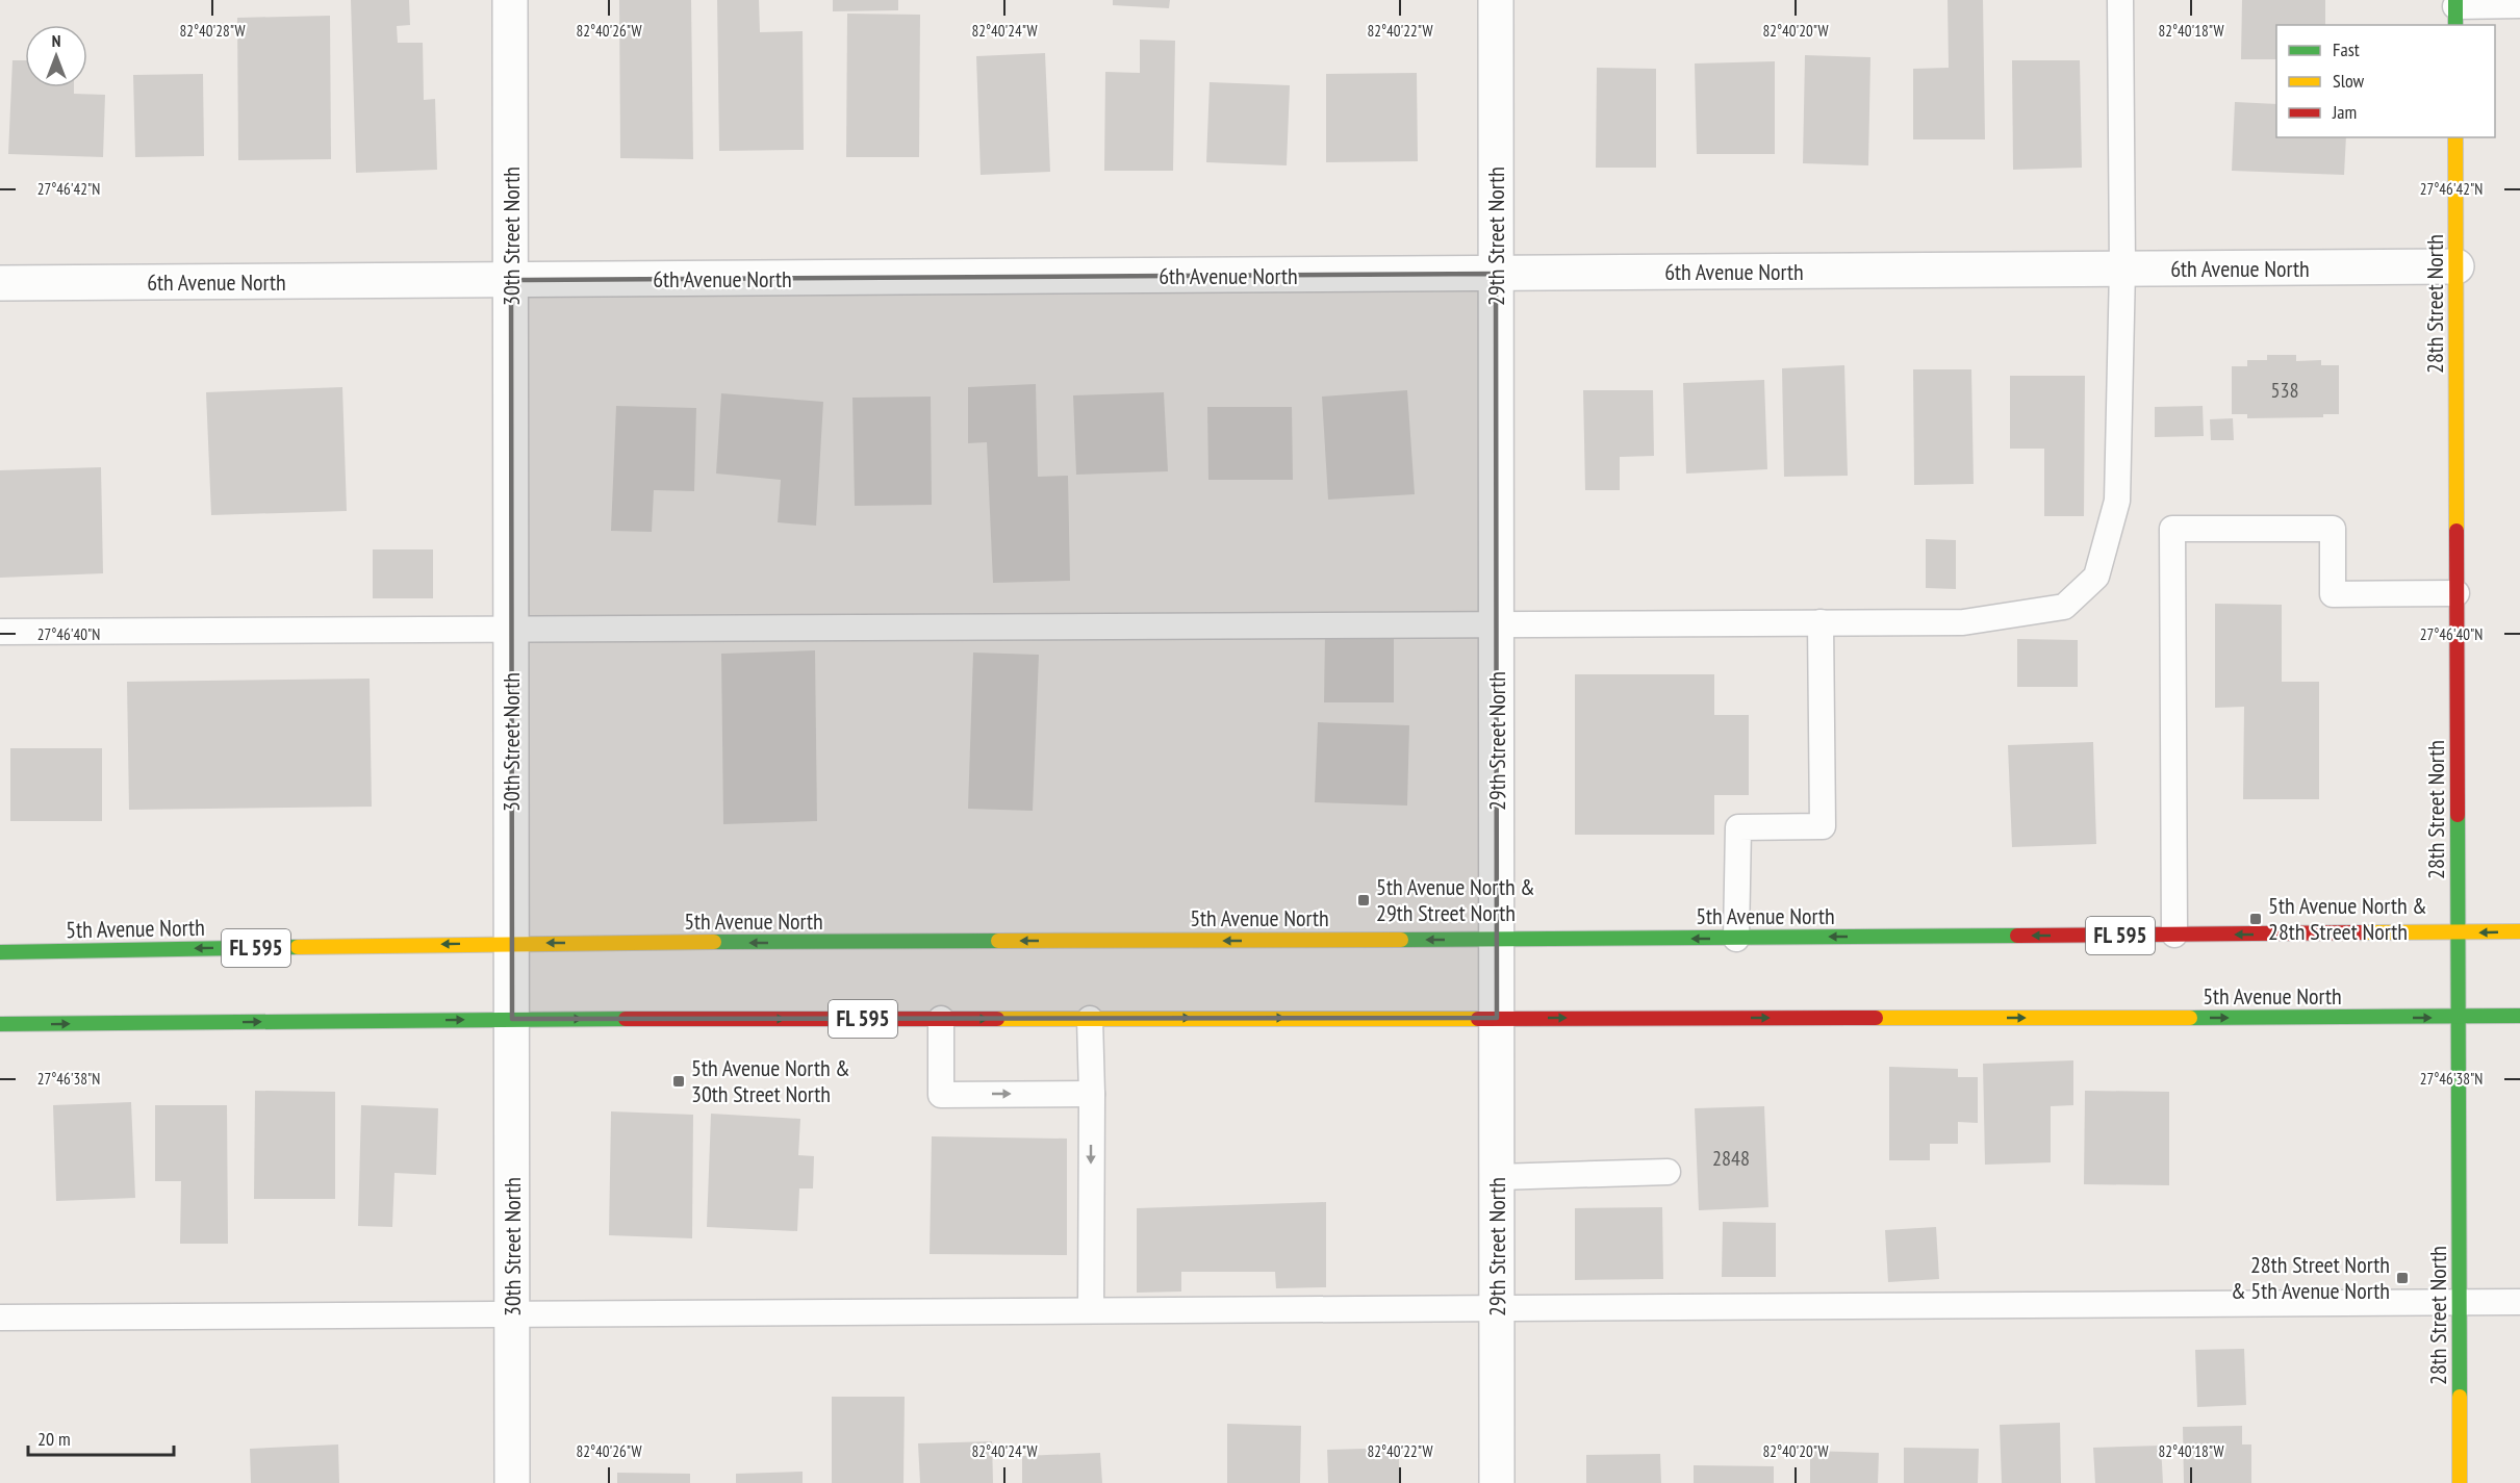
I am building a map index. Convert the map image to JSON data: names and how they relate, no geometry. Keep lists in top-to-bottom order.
{
  "streets": {
    "main road": ["28th Street North", "5th Avenue North", "FL 595"],
    "street": ["30th Street North", "29th Street North", "6th Avenue North"]
  },
  "crossings": [
    ["30th Street North", "6th Avenue North"],
    ["30th Street North", "5th Avenue North"],
    ["29th Street North", "6th Avenue North"],
    ["29th Street North", "5th Avenue North"],
    ["6th Avenue North", "28th Street North"],
    ["28th Street North", "5th Avenue North"]
  ],
  "places": {
    "transit": [
      "5th Avenue North & 29th Street North",
      "5th Avenue North & 28th Street North",
      "5th Avenue North & 30th Street North",
      "28th Street North & 5th Avenue North"
    ]
  },
  "house_numbers": ["538", "2848"],
  "legend": ["Fast", "Slow", "Jam"],
  "scale_bar": "20 m",
  "north": "top",
  "coordinates": [
    "82°40'28\"W",
    "82°40'26\"W",
    "82°40'24\"W",
    "82°40'22\"W",
    "82°40'20\"W",
    "82°40'18\"W",
    "27°46'42\"N",
    "27°46'40\"N",
    "27°46'38\"N"
  ]
}
